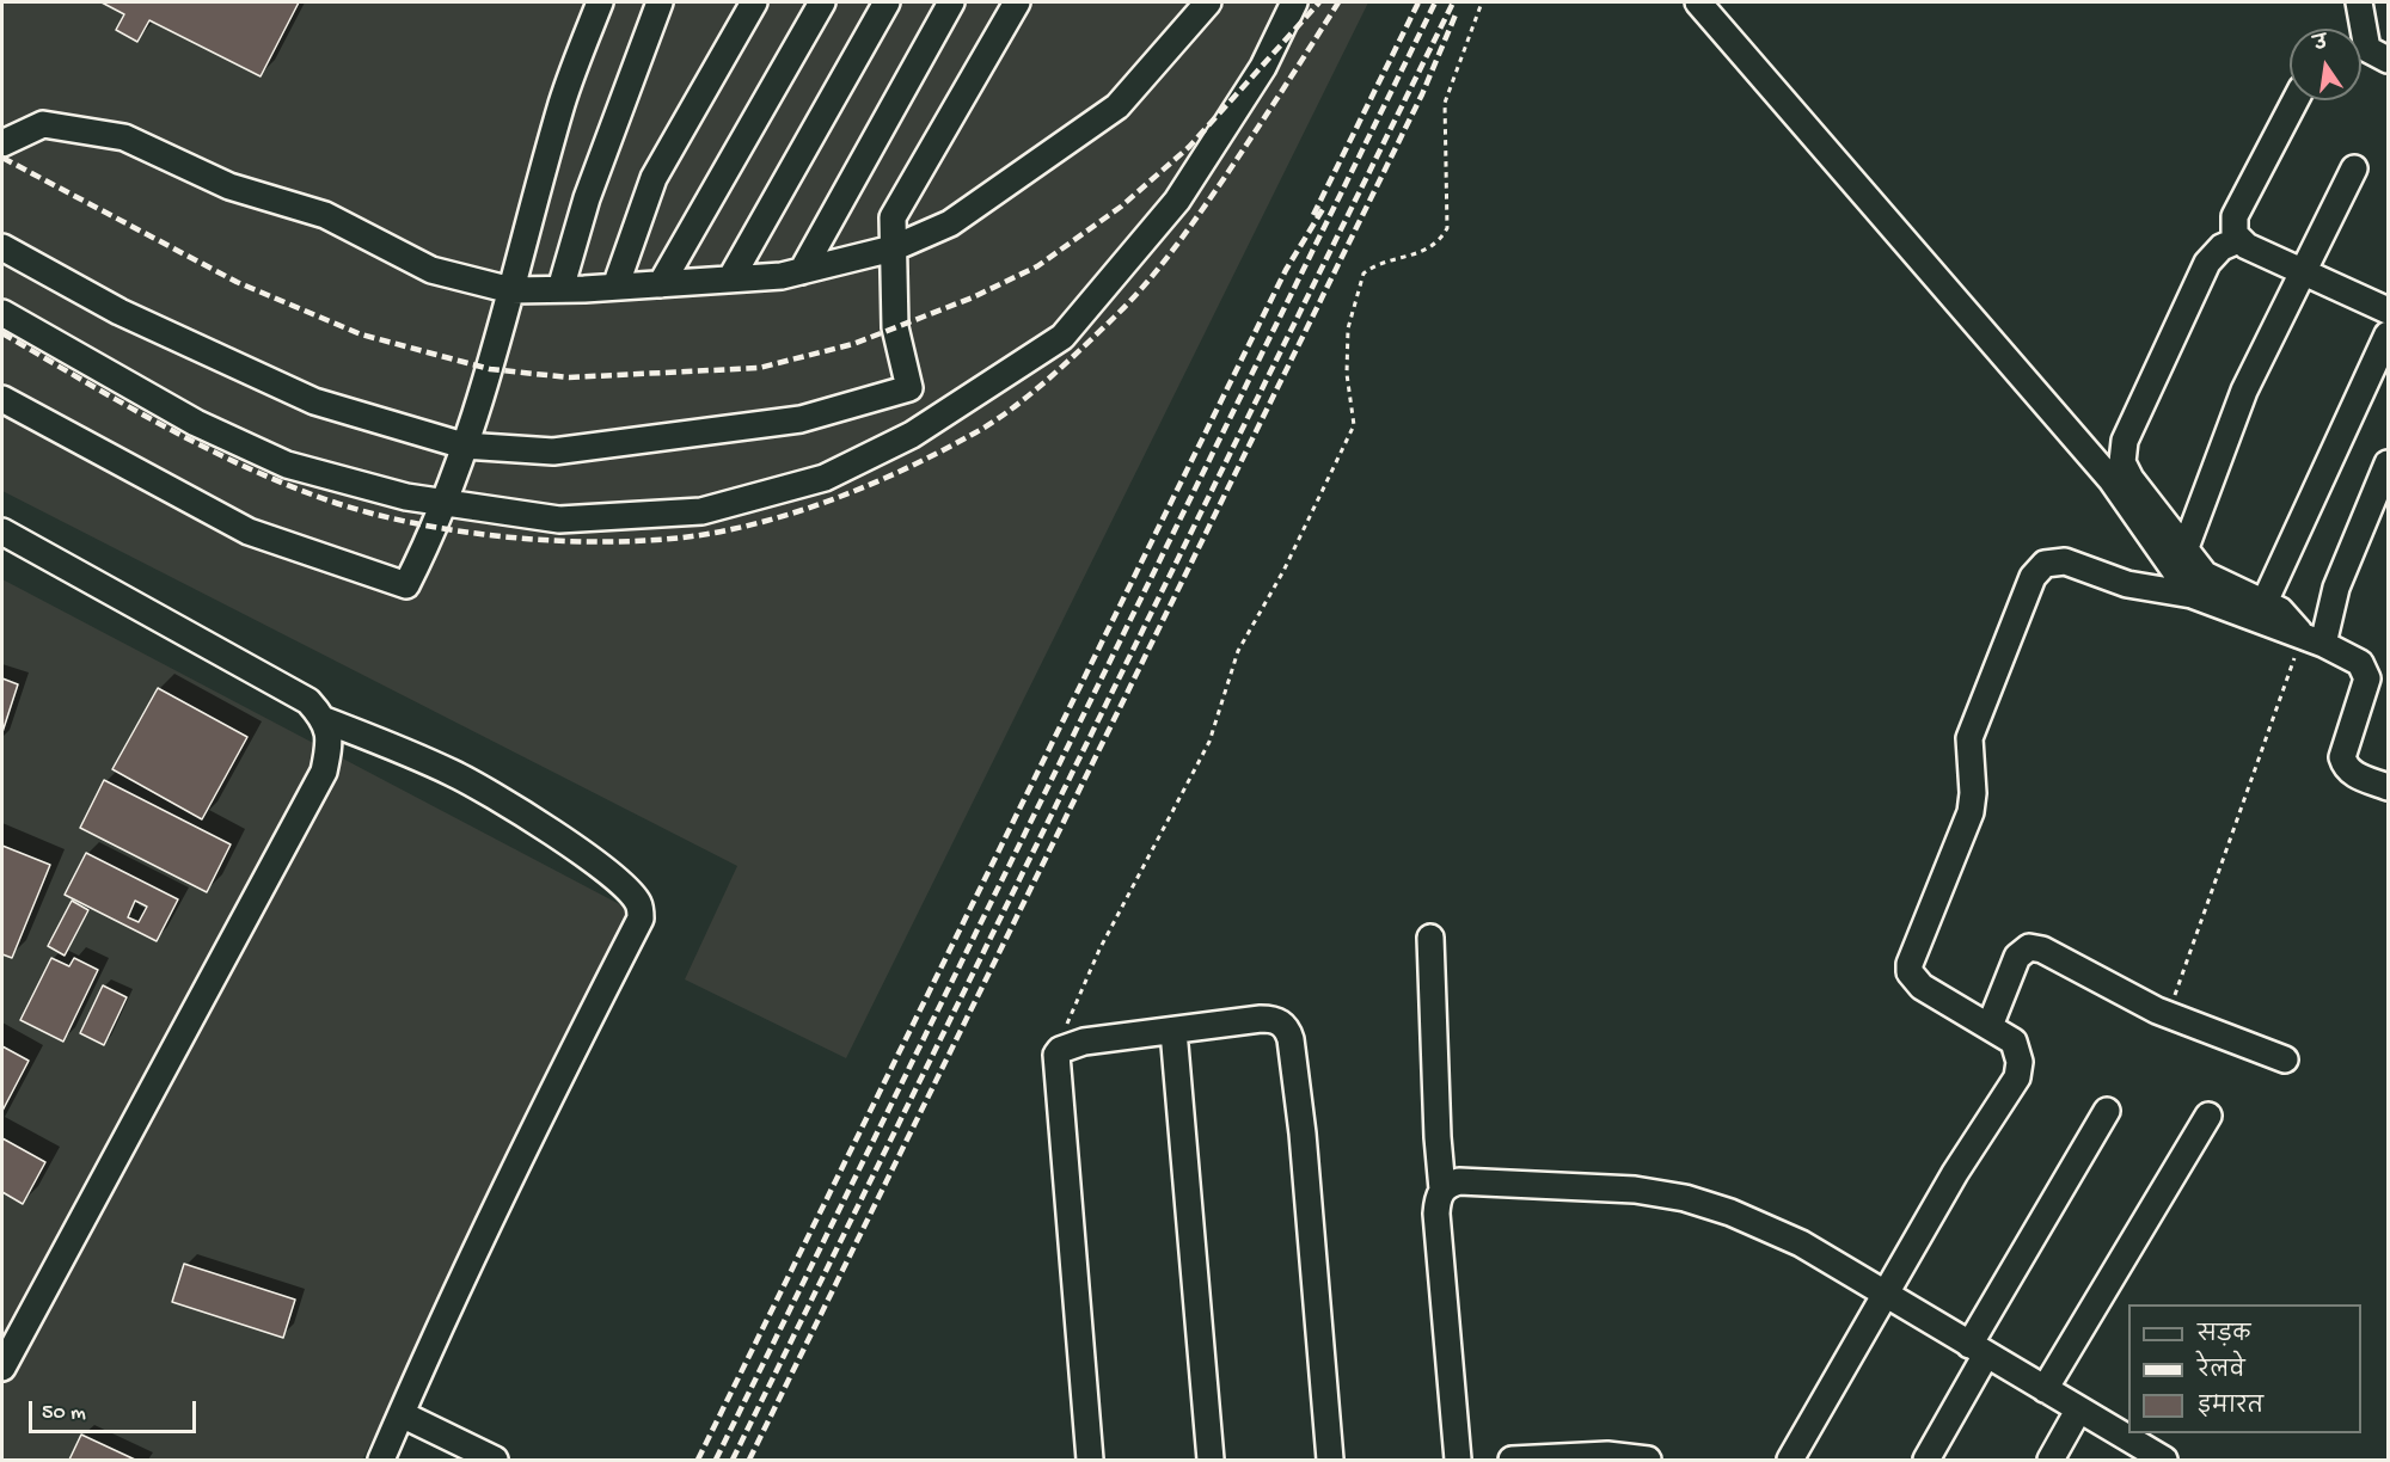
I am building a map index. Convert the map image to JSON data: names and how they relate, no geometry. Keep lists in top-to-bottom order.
{
  "legend": ["सड़क", "रेलवे", "इमारत"],
  "scale_bar": "50 m",
  "north": "top"
}
